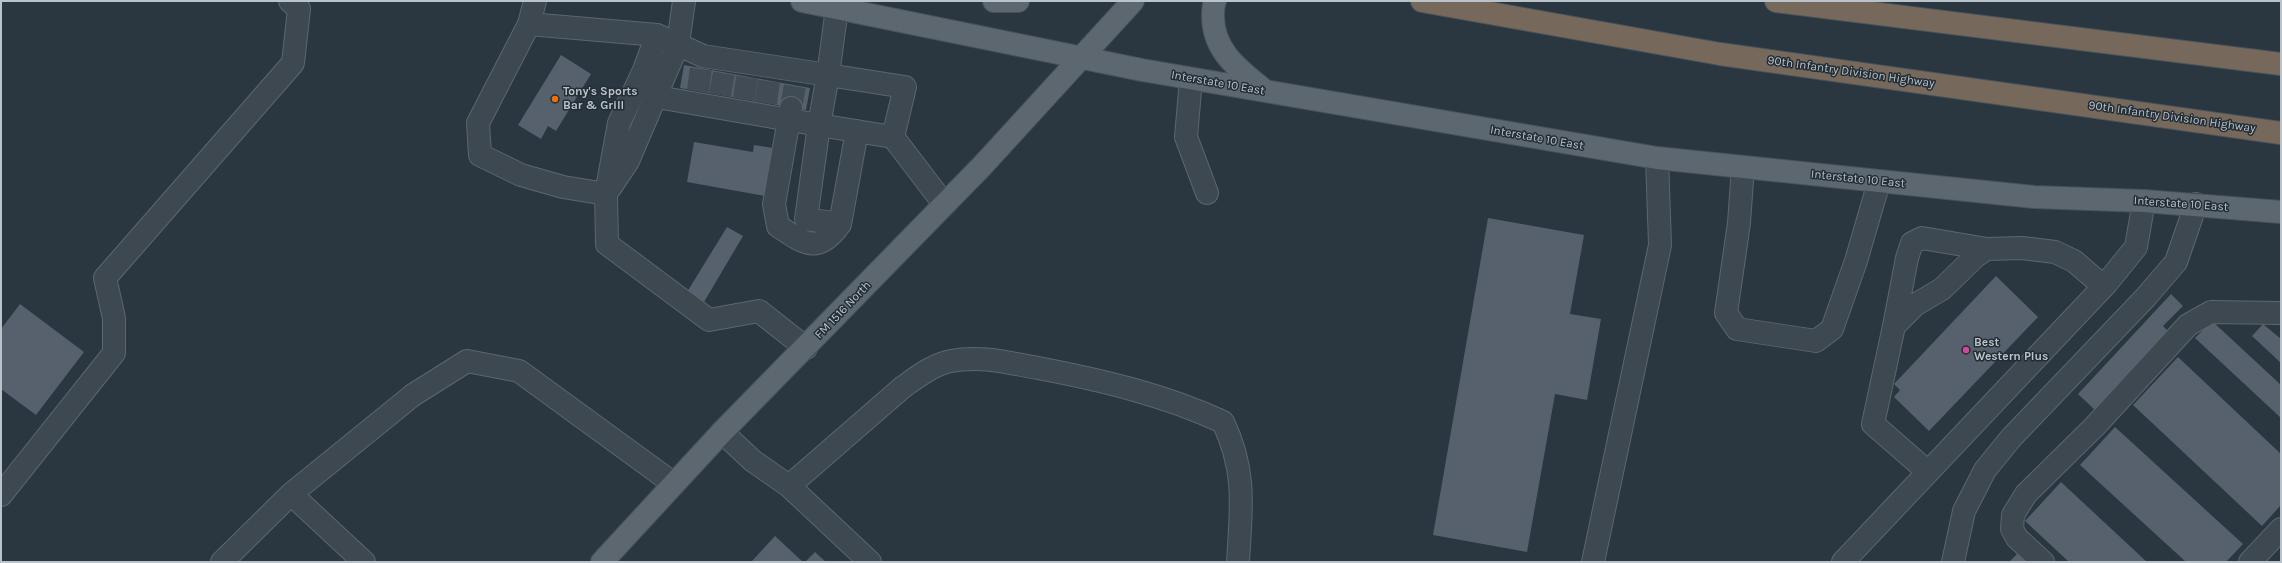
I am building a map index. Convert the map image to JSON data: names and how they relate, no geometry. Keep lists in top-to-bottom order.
{
  "streets": {
    "highway": ["90th Infantry Division Highway"],
    "main road": ["Interstate 10 East", "FM 1516 North"]
  },
  "crossings": [
    ["Interstate 10 East", "FM 1516 North"]
  ],
  "places": ["Tony's Sports Bar & Grill", "Best Western Plus"]
}
